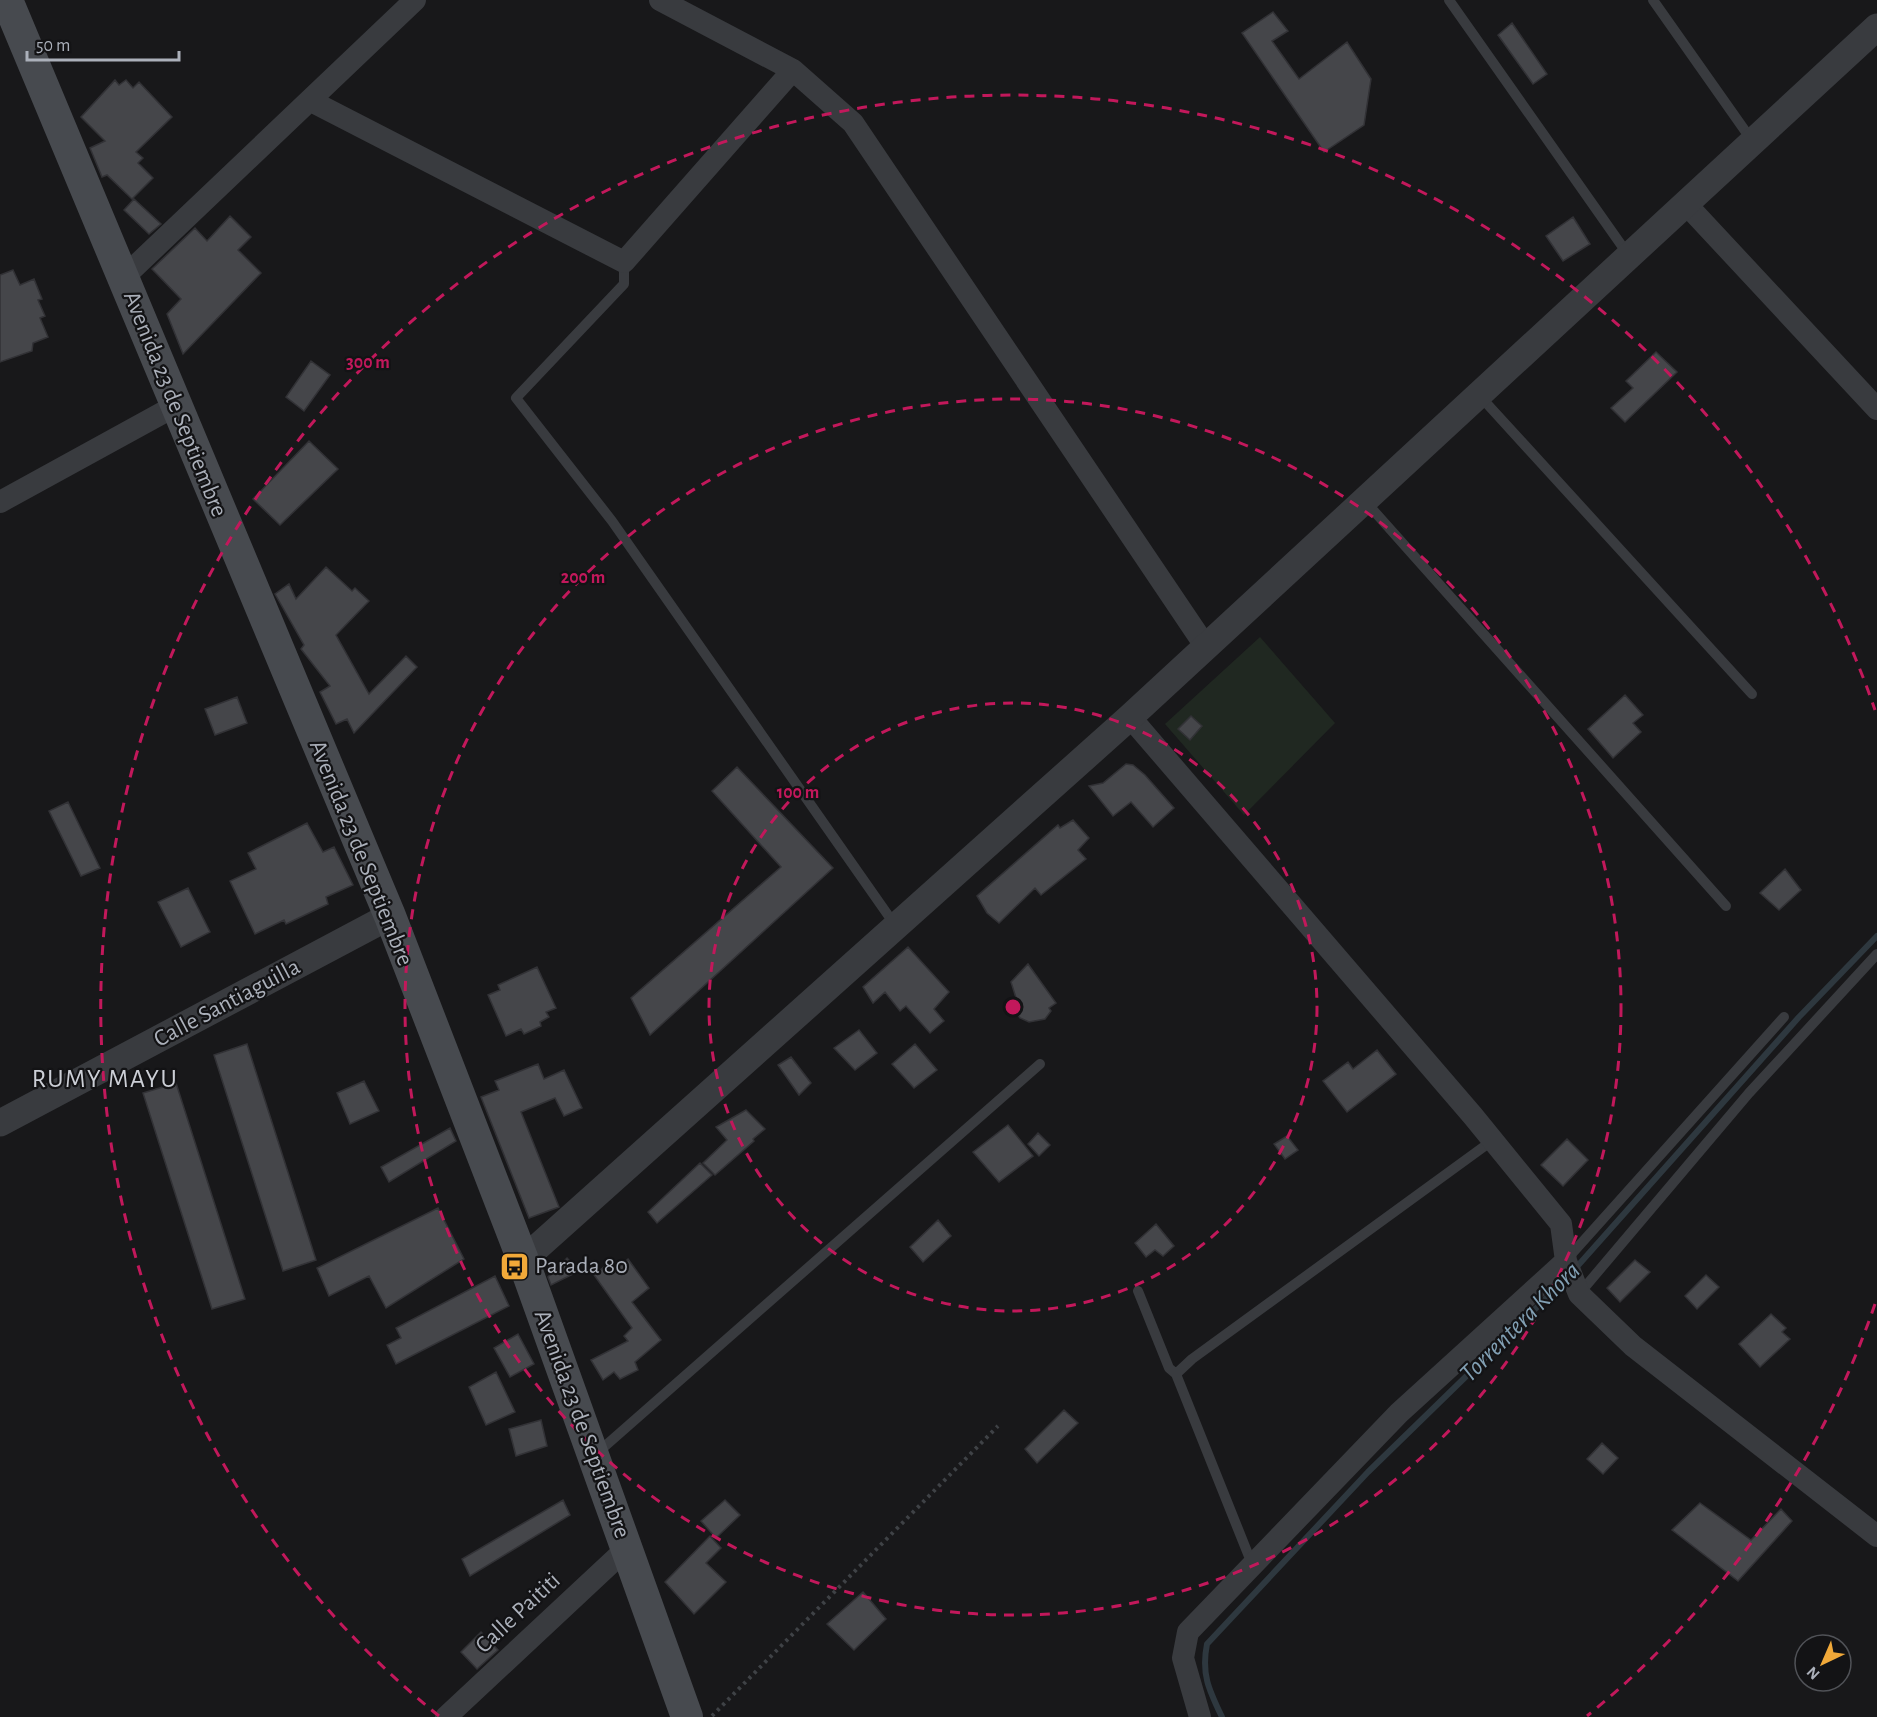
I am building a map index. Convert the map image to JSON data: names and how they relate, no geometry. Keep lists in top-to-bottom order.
{
  "streets": {
    "main road": ["Avenida 23 de Septiembre"],
    "street": ["Calle Santiaguilla", "Calle Paititi"]
  },
  "crossings": [
    ["Avenida 23 de Septiembre", "Calle Santiaguilla"],
    ["Avenida 23 de Septiembre", "Calle Paititi"]
  ],
  "districts": ["RUMY MAYU"],
  "water": ["Torrentera Khora"],
  "places": {
    "bus stop": ["Parada 80"]
  },
  "scale_bar": "50 m",
  "north": "bottom left",
  "rings": ["300 m", "200 m", "100 m"]
}
